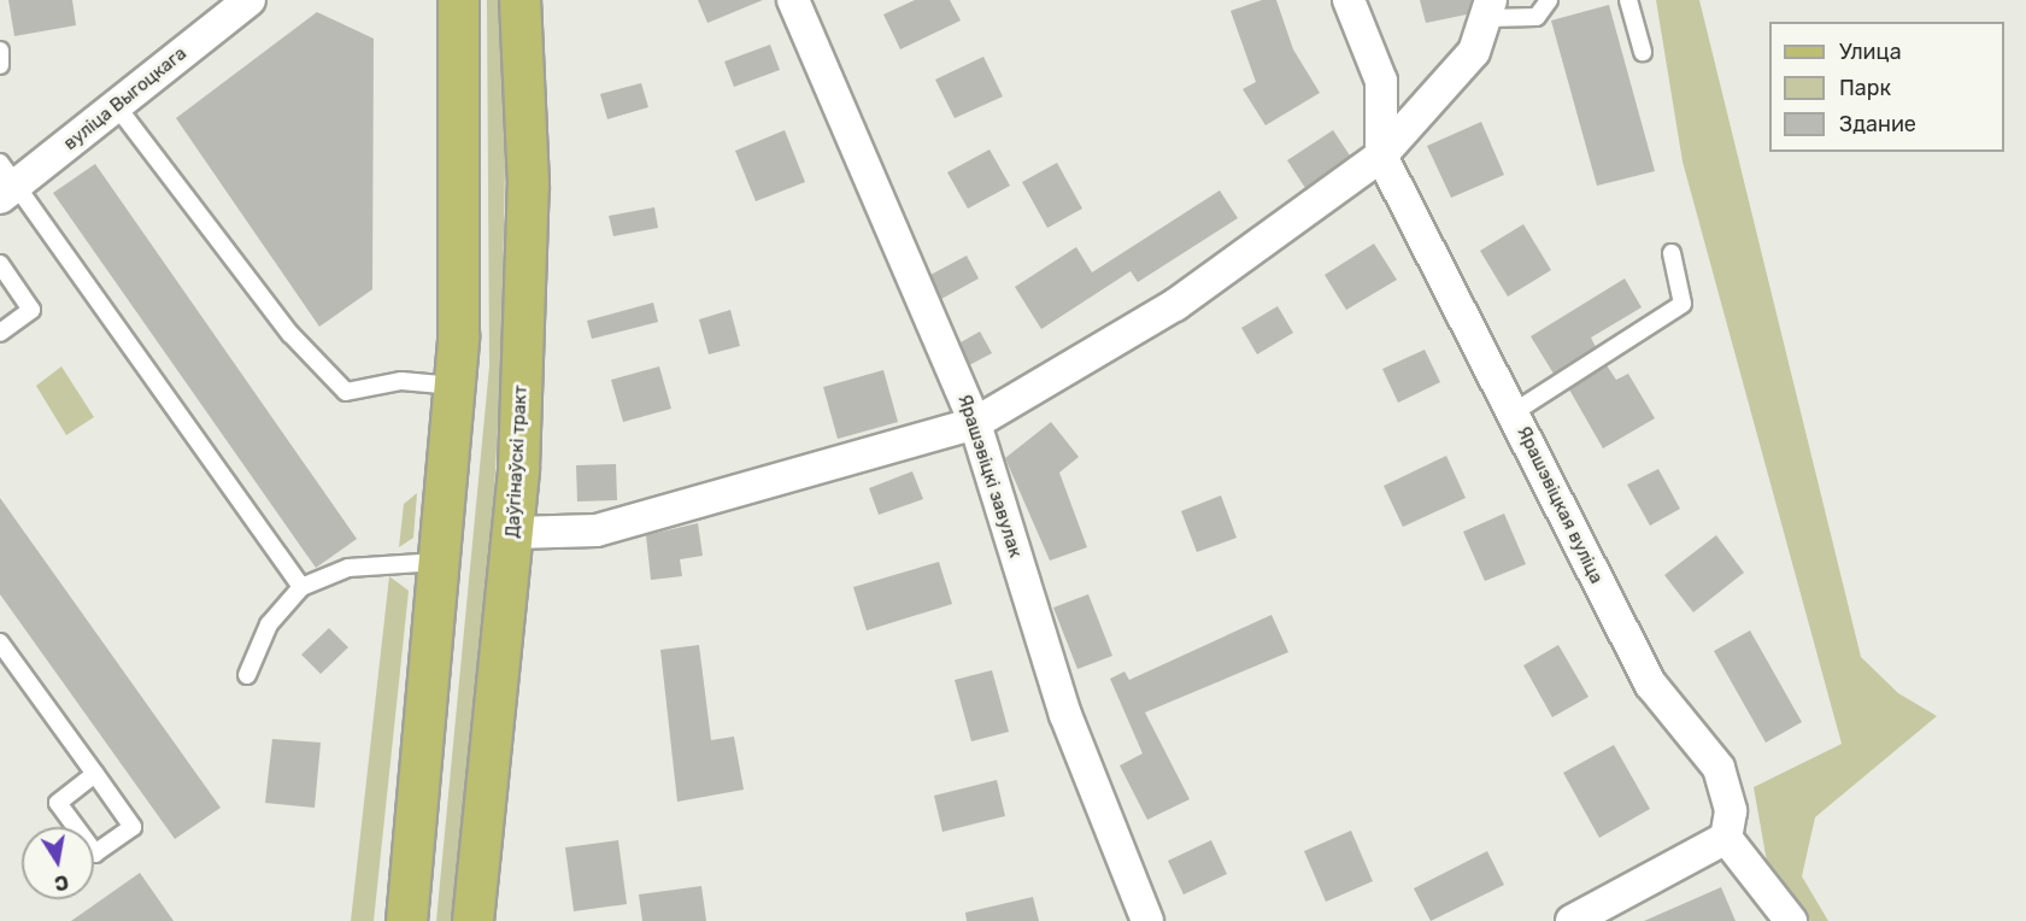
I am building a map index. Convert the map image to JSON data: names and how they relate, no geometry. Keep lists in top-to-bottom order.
{
  "streets": {
    "main road": ["Даўгінаўскі тракт"],
    "street": ["вуліца Выгоцкага", "Ярашэвіцкі завулак", "Ярашэвіцкая вуліца"]
  },
  "legend": ["Улица", "Парк", "Здание"],
  "north": "bottom"
}
